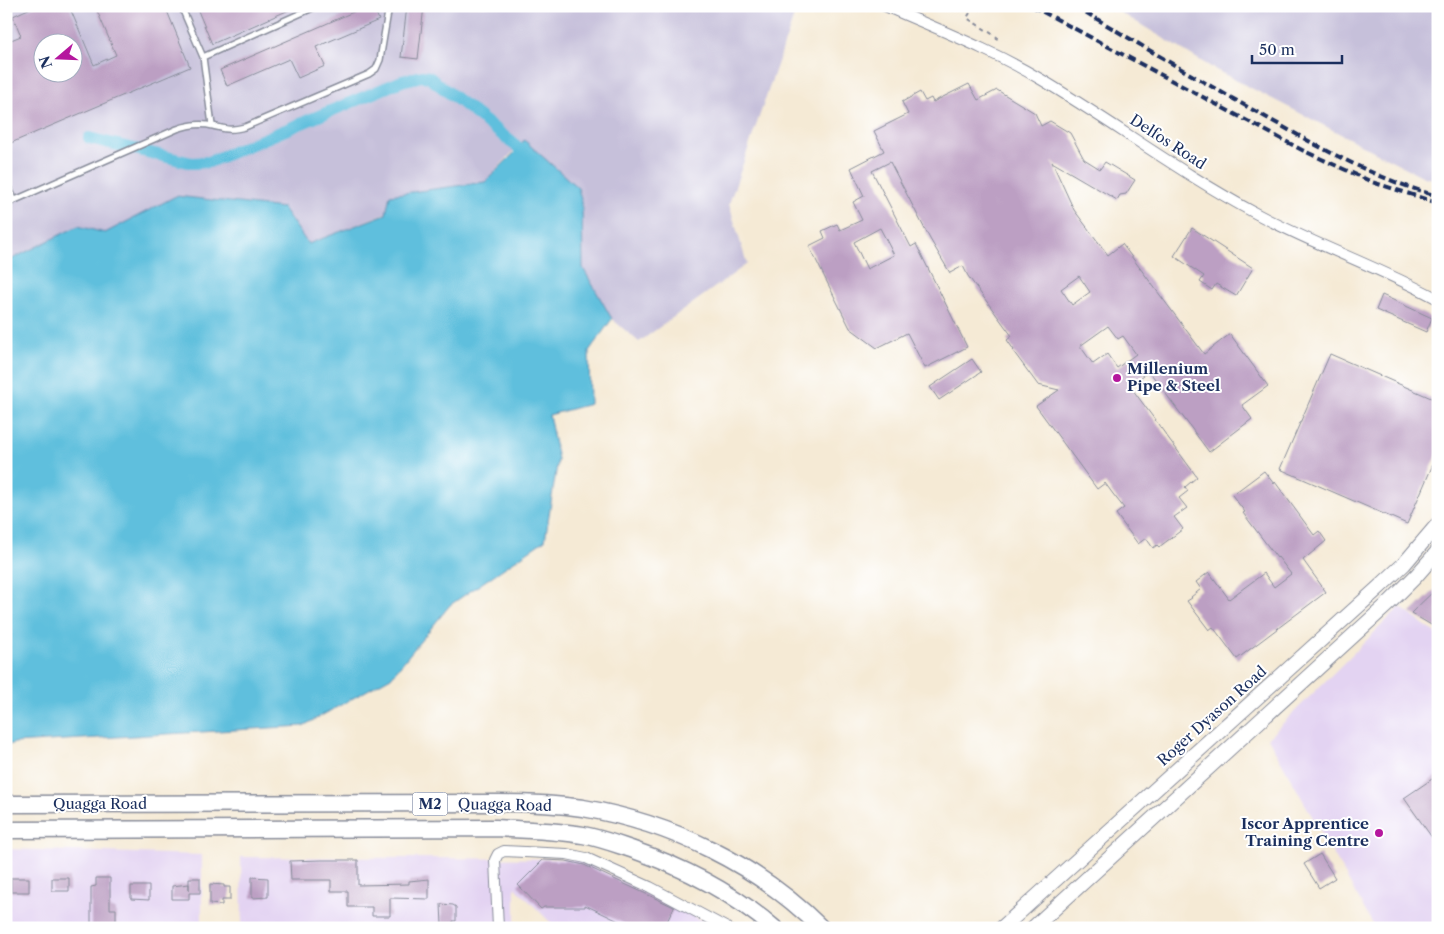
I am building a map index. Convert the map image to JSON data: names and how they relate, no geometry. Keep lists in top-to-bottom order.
{
  "streets": {
    "main road": ["Roger Dyason Road", "Quagga Road", "M2"],
    "street": ["Delfos Road"]
  },
  "places": ["Millenium Pipe & Steel", "Iscor Apprentice Training Centre"],
  "scale_bar": "50 m",
  "north": "left"
}
